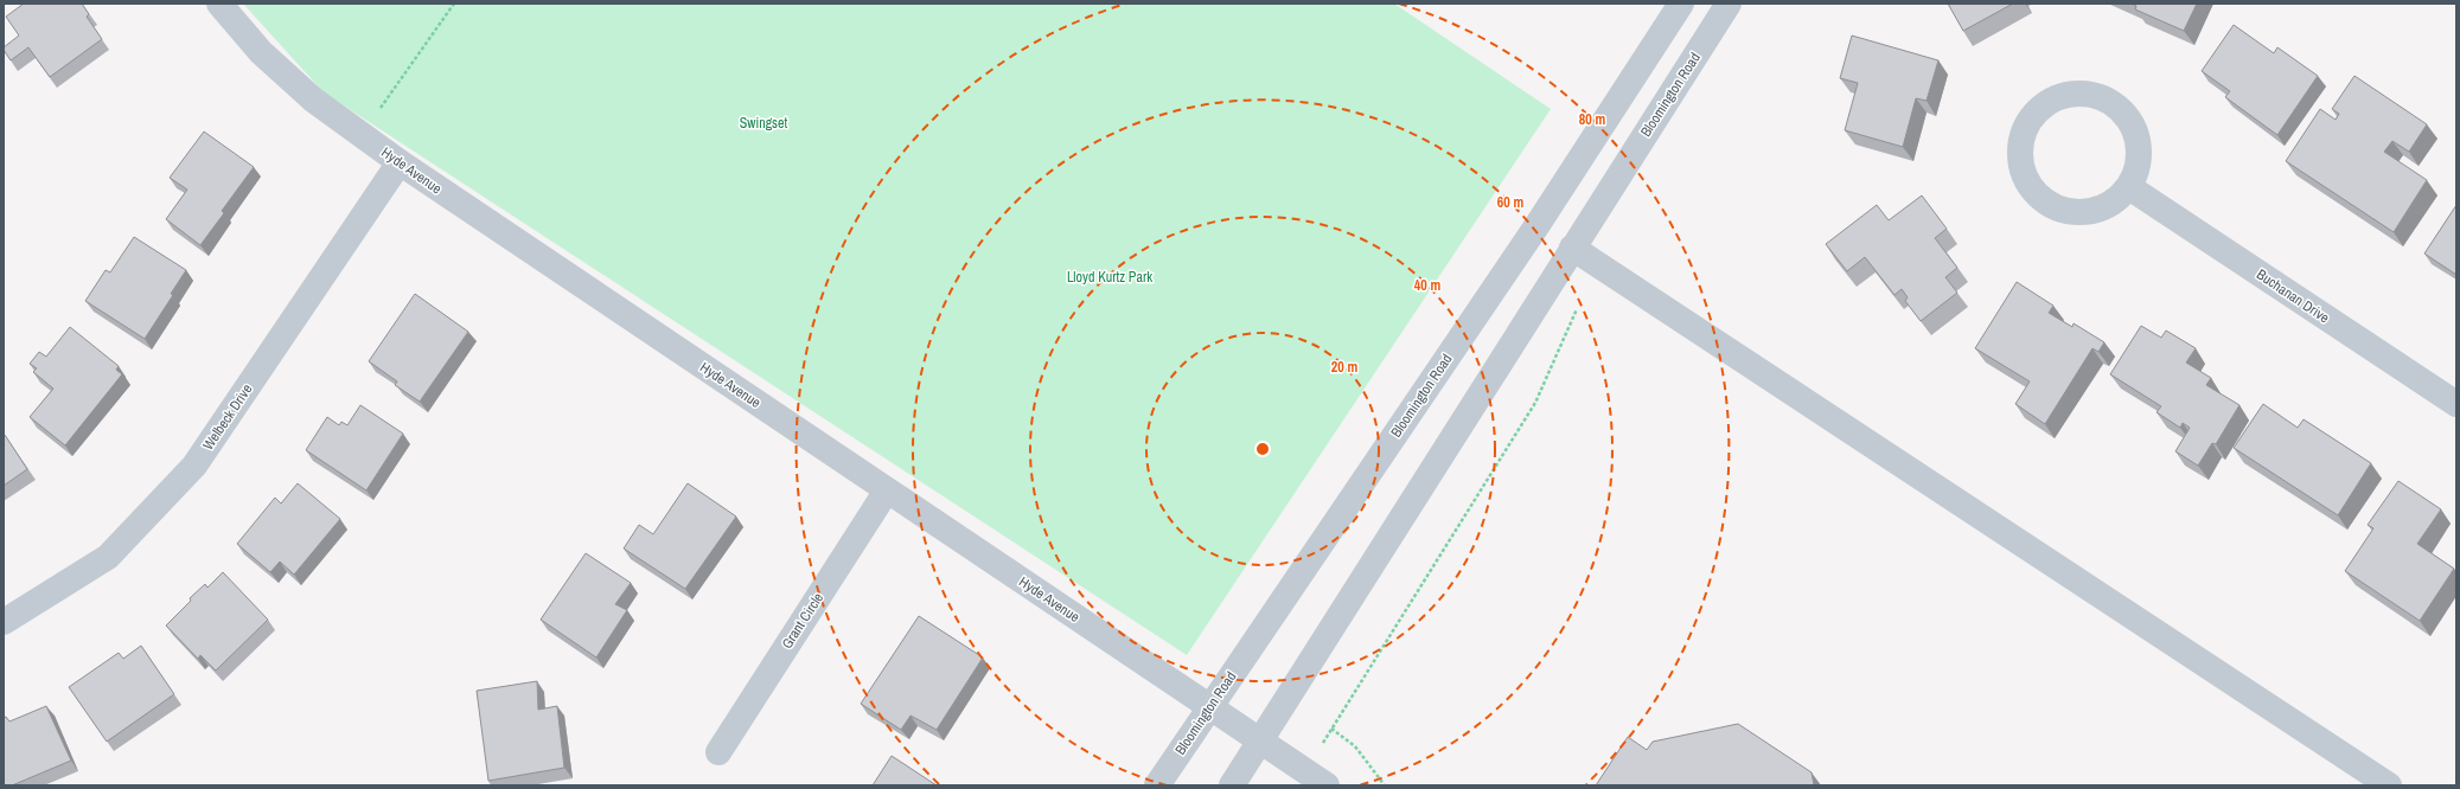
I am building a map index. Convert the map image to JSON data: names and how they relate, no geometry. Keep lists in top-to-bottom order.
{
  "streets": {
    "street": [
      "Bloomington Road",
      "Hyde Avenue",
      "Buchanan Drive",
      "Welbeck Drive",
      "Grant Circle"
    ]
  },
  "crossings": [
    ["Bloomington Road", "Hyde Avenue"],
    ["Hyde Avenue", "Welbeck Drive"],
    ["Hyde Avenue", "Grant Circle"]
  ],
  "parks": ["Swingset", "Lloyd Kurtz Park"],
  "rings": [
    "80 m",
    "60 m",
    "40 m",
    "20 m"
  ]
}
